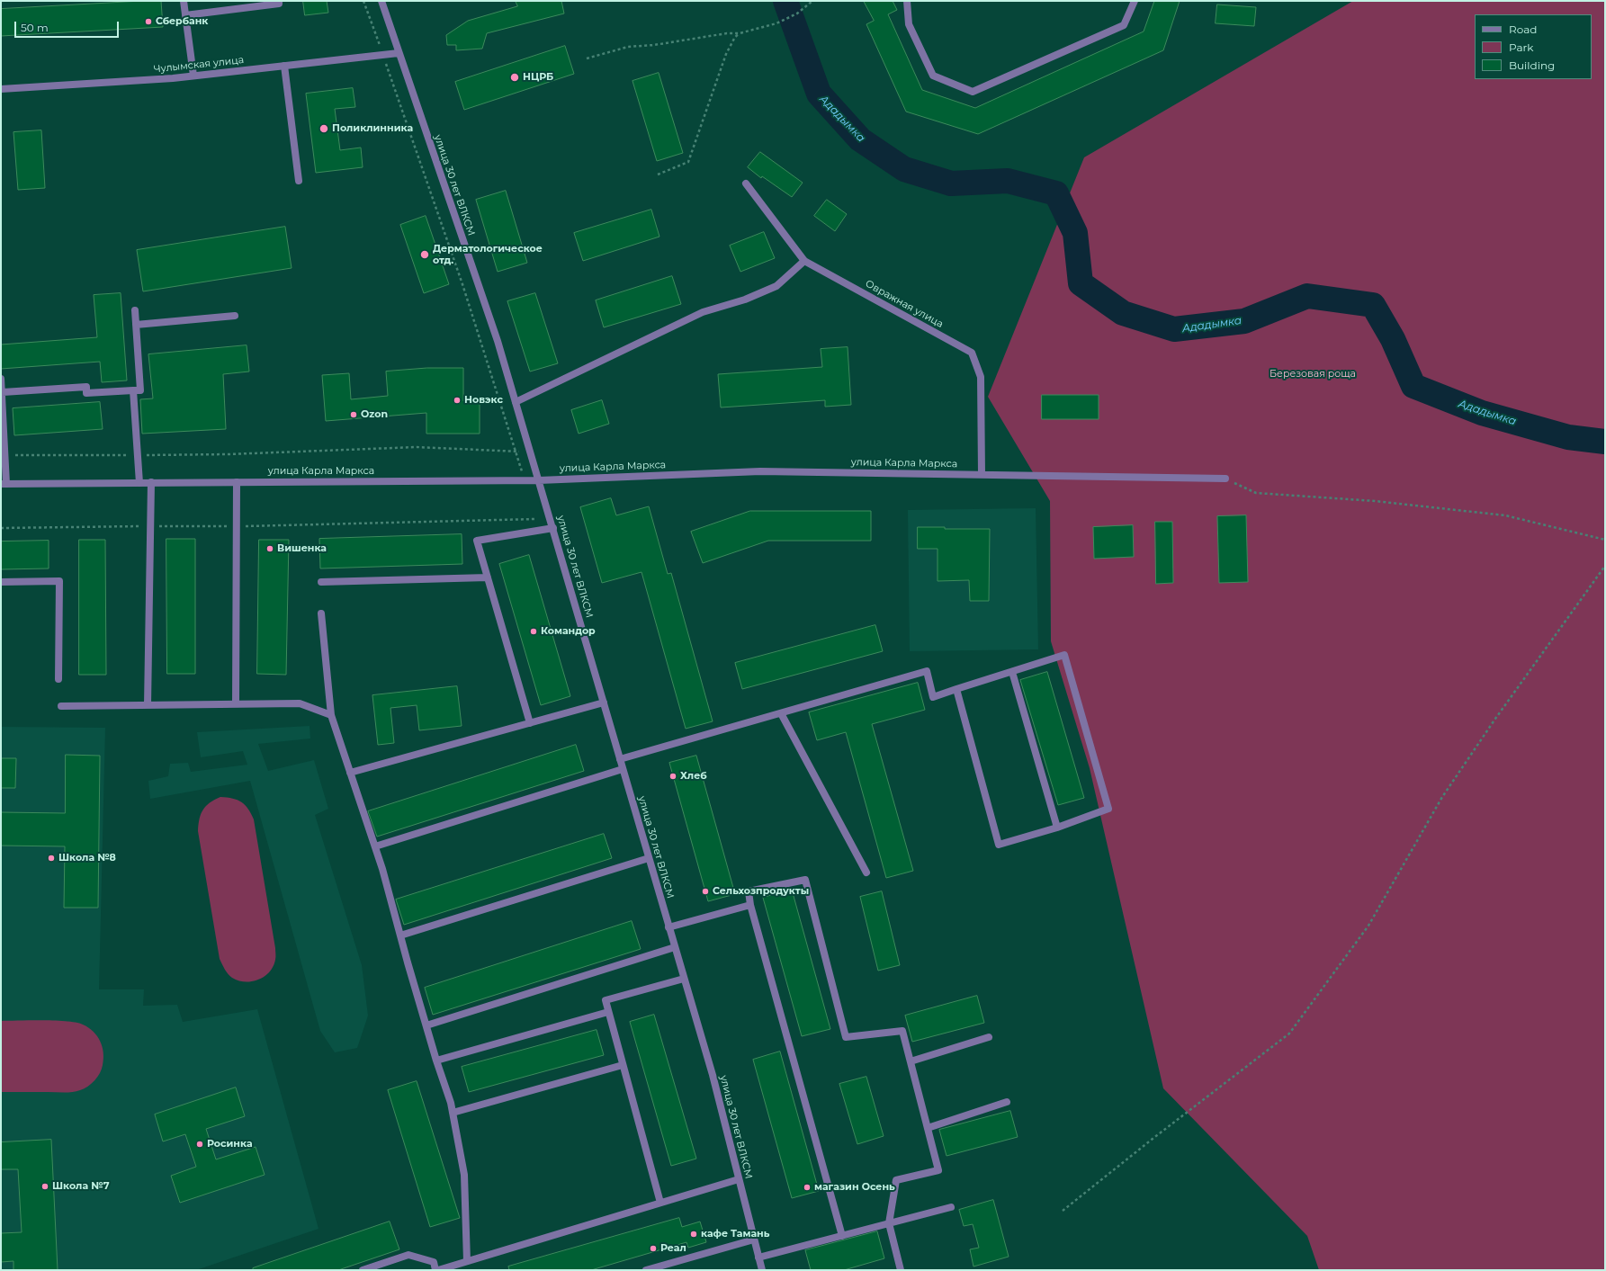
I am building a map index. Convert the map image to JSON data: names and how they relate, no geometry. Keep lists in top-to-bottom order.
{
  "streets": {
    "street": [
      "Чулымская улица",
      "улица 30 лет ВЛКСМ",
      "Овражная улица",
      "улица Карла Маркса"
    ]
  },
  "crossings": [
    ["Чулымская улица", "улица 30 лет ВЛКСМ"],
    ["улица 30 лет ВЛКСМ", "улица Карла Маркса"],
    ["Овражная улица", "улица Карла Маркса"]
  ],
  "water": ["Ададымка"],
  "parks": ["Березовая роща"],
  "places": [
    "Сбербанк",
    "НЦРБ",
    "Поликлинника",
    "Дерматологическое отд.",
    "Новэкс",
    "Ozon",
    "Вишенка",
    "Командор",
    "Хлеб",
    "Школа №8",
    "Сельхозпродукты",
    "Росинка",
    "Школа №7",
    "магазин Осень",
    "кафе Тамань",
    "Реал"
  ],
  "legend": ["Road", "Park", "Building"],
  "scale_bar": "50 m"
}
